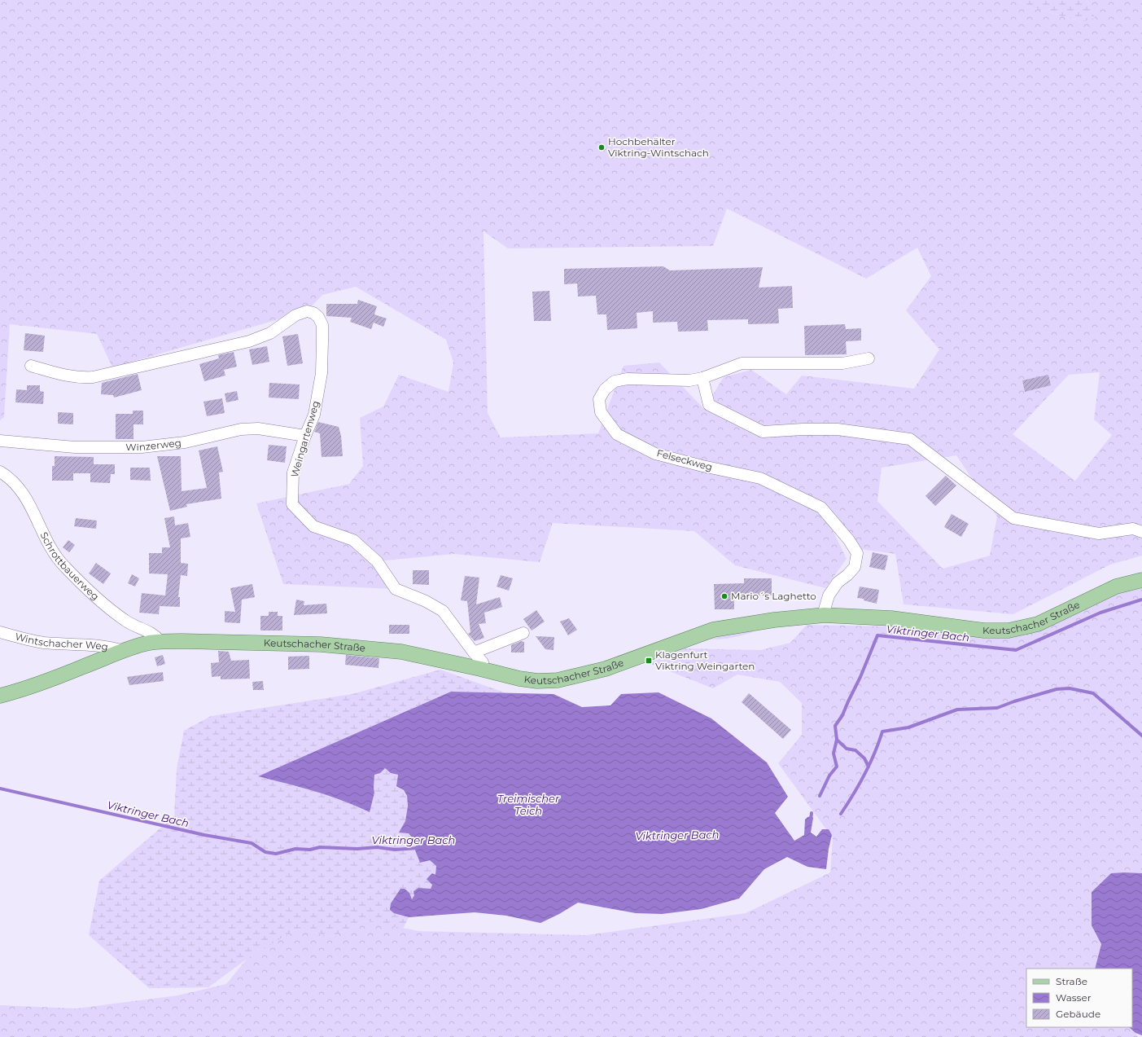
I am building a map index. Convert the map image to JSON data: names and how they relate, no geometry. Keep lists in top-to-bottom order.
{
  "streets": {
    "main road": ["Keutschacher Straße"],
    "street": [
      "Weingartenweg",
      "Winzerweg",
      "Felseckweg",
      "Schrottbauerweg",
      "Wintschacher Weg"
    ]
  },
  "crossings": [
    ["Weingartenweg", "Winzerweg"],
    ["Weingartenweg", "Keutschacher Straße"],
    ["Felseckweg", "Keutschacher Straße"],
    ["Schrottbauerweg", "Keutschacher Straße"],
    ["Keutschacher Straße", "Wintschacher Weg"]
  ],
  "water": ["Viktringer Bach", "Treimischer Teich"],
  "places": {
    "other": ["Hochbehälter Viktring-Wintschach", "Mario´s Laghetto"],
    "transit": ["Klagenfurt Viktring Weingarten"]
  },
  "legend": ["Straße", "Wasser", "Gebäude"]
}
